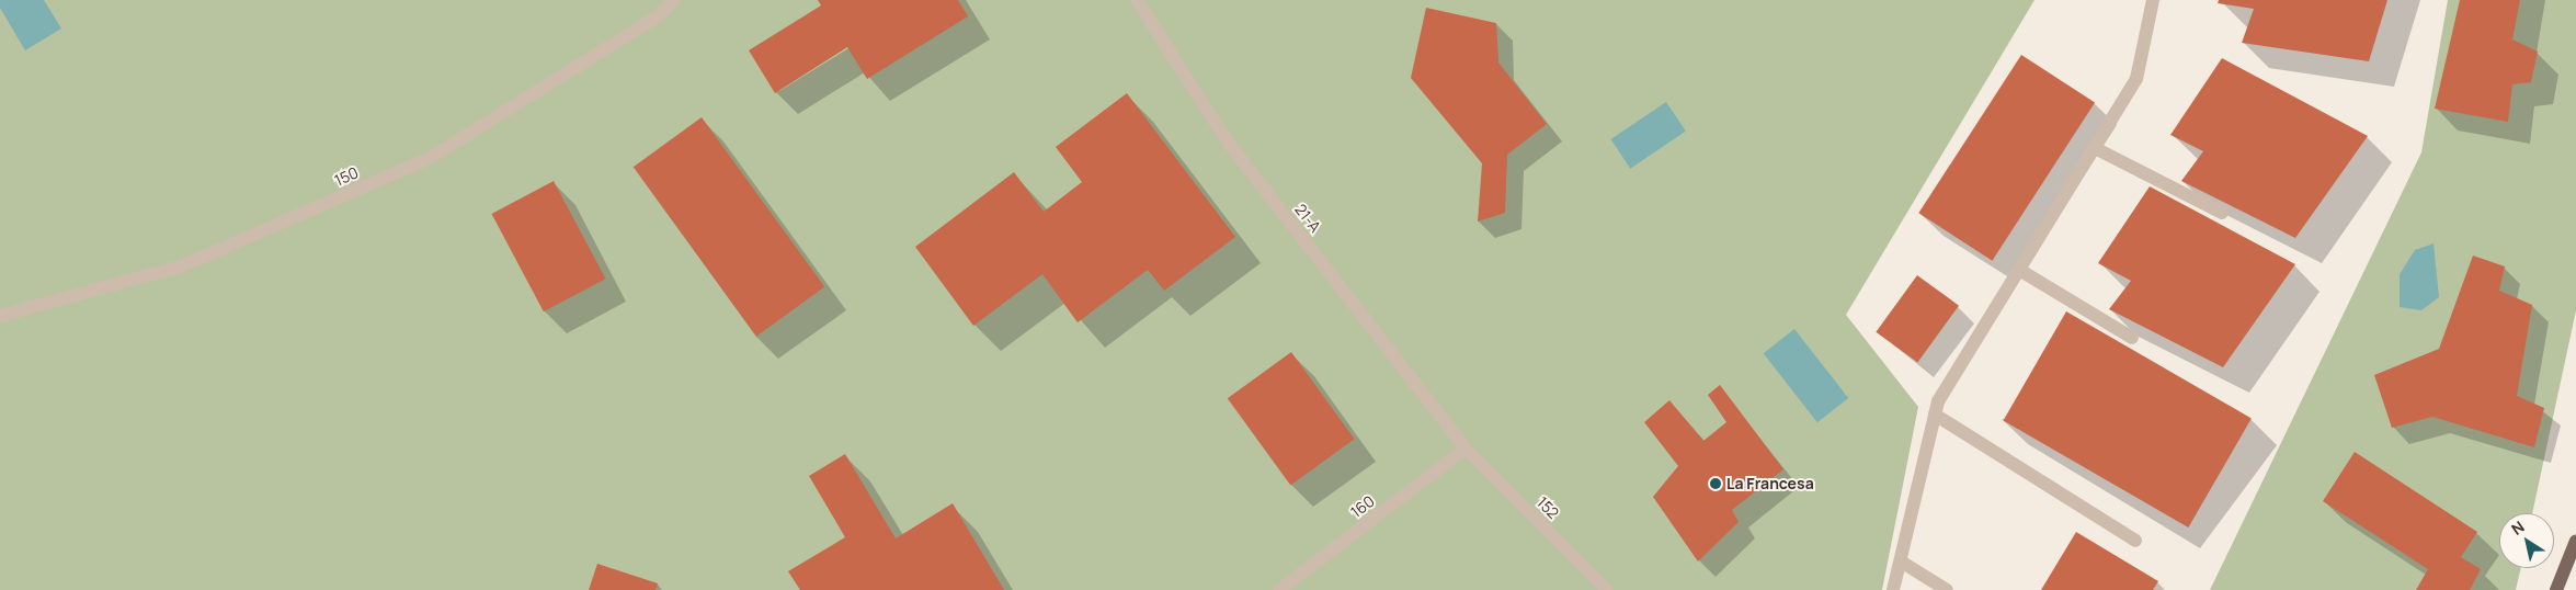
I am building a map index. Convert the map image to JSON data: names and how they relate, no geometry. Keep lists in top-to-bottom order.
{
  "streets": {
    "street": [
      "150",
      "21-A",
      "160",
      "152"
    ]
  },
  "crossings": [
    ["21-A", "160"],
    ["21-A", "152"],
    ["160", "152"]
  ],
  "places": ["La Francesa"],
  "north": "top left"
}
